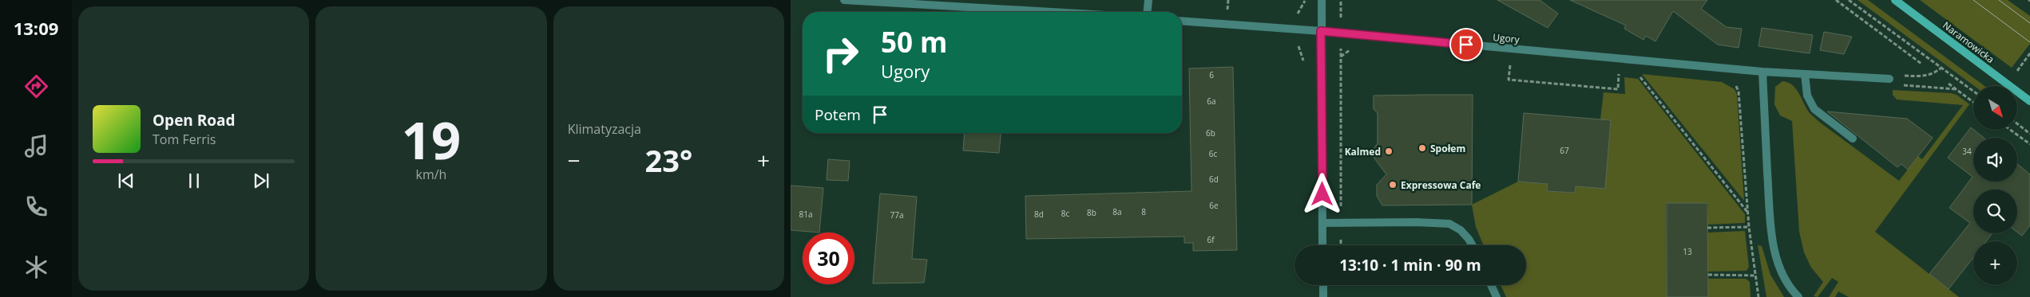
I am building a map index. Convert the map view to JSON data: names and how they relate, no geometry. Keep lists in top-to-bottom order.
{
  "streets": {
    "street": ["Ugory", "Naramowicka"]
  },
  "places": ["Społem", "Kalmed", "Expressowa Cafe"],
  "house_numbers": [
    "6",
    "6a",
    "6b",
    "67",
    "34",
    "6c",
    "6d",
    "6e",
    "8a",
    "8",
    "8b",
    "8c",
    "81a",
    "8d",
    "77a",
    "6f",
    "13"
  ],
  "north": "bottom right",
  "page": {
    "tabs": "13:09",
    "tile": [
      ["19", "km/h"],
      "Klimatyzacja"
    ],
    "turn": ["50 m", "Ugory"],
    "map_buttons": "+",
    "then": "Potem",
    "song": ["Open Road", "Tom Ferris"],
    "heat": ["−", "23°", "+"],
    "limit": "30",
    "trip": "13:10 · 1 min · 90 m"
  }
}
